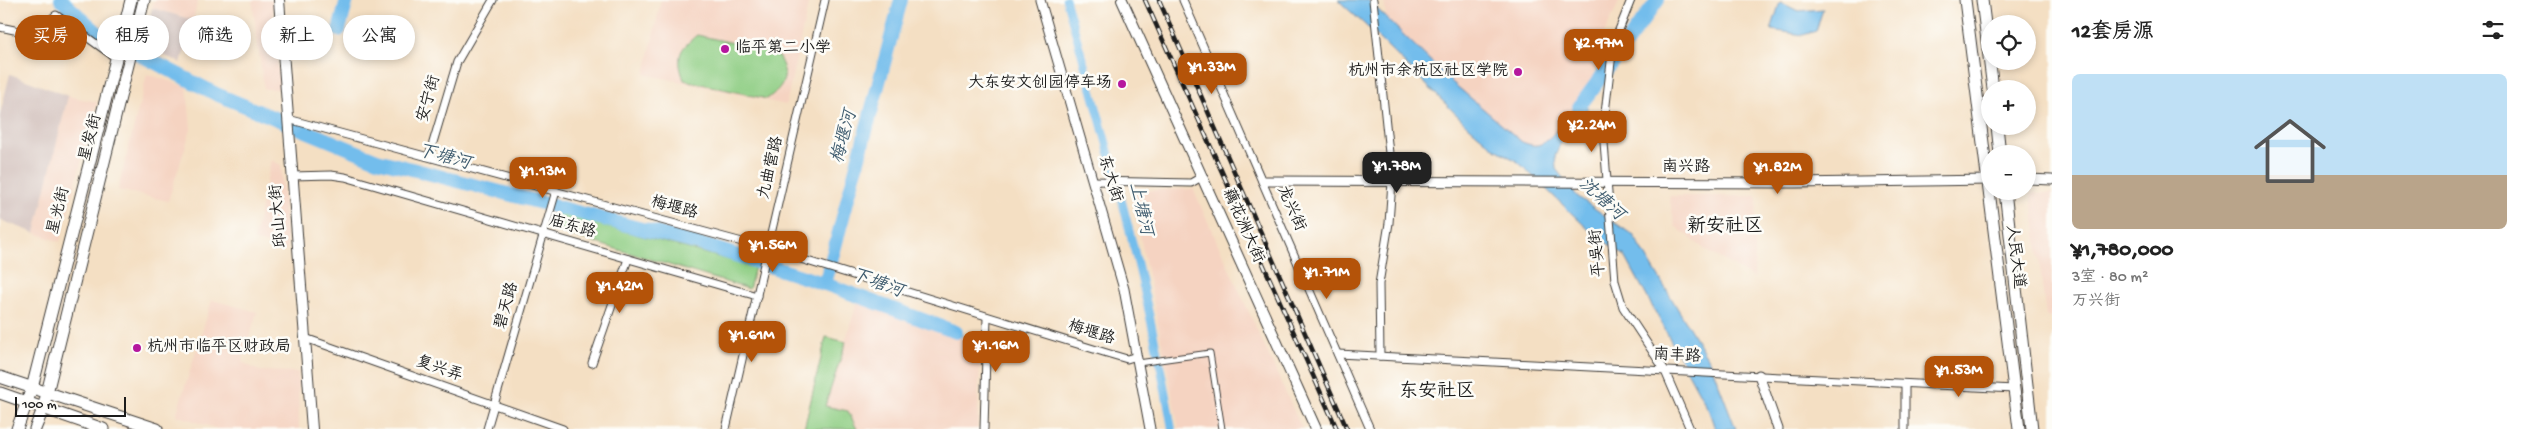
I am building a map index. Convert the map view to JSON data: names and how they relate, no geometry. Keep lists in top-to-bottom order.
{
  "streets": {
    "main road": [
      "星发街",
      "星光街",
      "邱山大街",
      "藕花洲大街",
      "人民大道"
    ],
    "street": [
      "安宁街",
      "九曲营路",
      "南兴路",
      "东大街",
      "梅堰路",
      "龙兴街",
      "庙东路",
      "平吴街",
      "碧天路",
      "南丰路",
      "复兴弄"
    ]
  },
  "crossings": [
    ["安宁街", "梅堰路"],
    ["九曲营路", "梅堰路"],
    ["九曲营路", "庙东路"],
    ["南兴路", "龙兴街"],
    ["南兴路", "平吴街"],
    ["东大街", "梅堰路"],
    ["梅堰路", "邱山大街"],
    ["梅堰路", "碧天路"],
    ["龙兴街", "南丰路"],
    ["邱山大街", "庙东路"],
    ["邱山大街", "复兴弄"],
    ["庙东路", "碧天路"],
    ["平吴街", "南丰路"],
    ["人民大道", "南丰路"],
    ["碧天路", "复兴弄"]
  ],
  "districts": ["新安社区", "东安社区"],
  "water": [
    "梅堰河",
    "下塘河",
    "沈塘河",
    "上塘河"
  ],
  "places": [
    "临平第二小学",
    "杭州市余杭区社区学院",
    "大东安文创园停车场",
    "杭州市临平区财政局"
  ],
  "scale_bar": "100 m",
  "page": {
    "heading": "12套房源",
    "map_buttons": ["+", "−"],
    "chip": [
      "买房",
      "租房",
      "筛选",
      "新上",
      "公寓"
    ],
    "price": [
      "¥2.97M",
      "¥1.33M",
      "¥2.24M",
      "¥1.78M",
      "¥1.82M",
      "¥1.13M",
      "¥1.56M",
      "¥1.71M",
      "¥1.42M",
      "¥1.61M",
      "¥1.16M",
      "¥1.53M"
    ],
    "list": [
      {
        "name": "¥1,780,000",
        "note": "3室 · 80 m² · 万兴街"
      }
    ],
    "scale": "100 m"
  }
}
